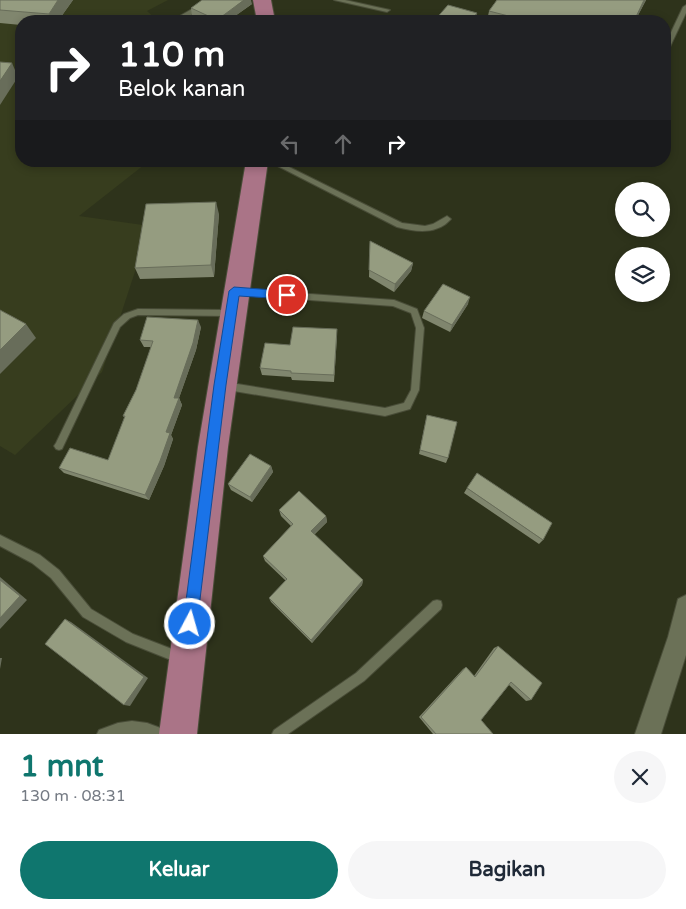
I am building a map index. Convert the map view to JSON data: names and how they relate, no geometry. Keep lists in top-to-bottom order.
{
  "page": {
    "turn": ["110 m", "Belok kanan"],
    "heading": ["1 mnt", "130 m · 08:31"],
    "buttons": ["Keluar", "Bagikan"]
  }
}
